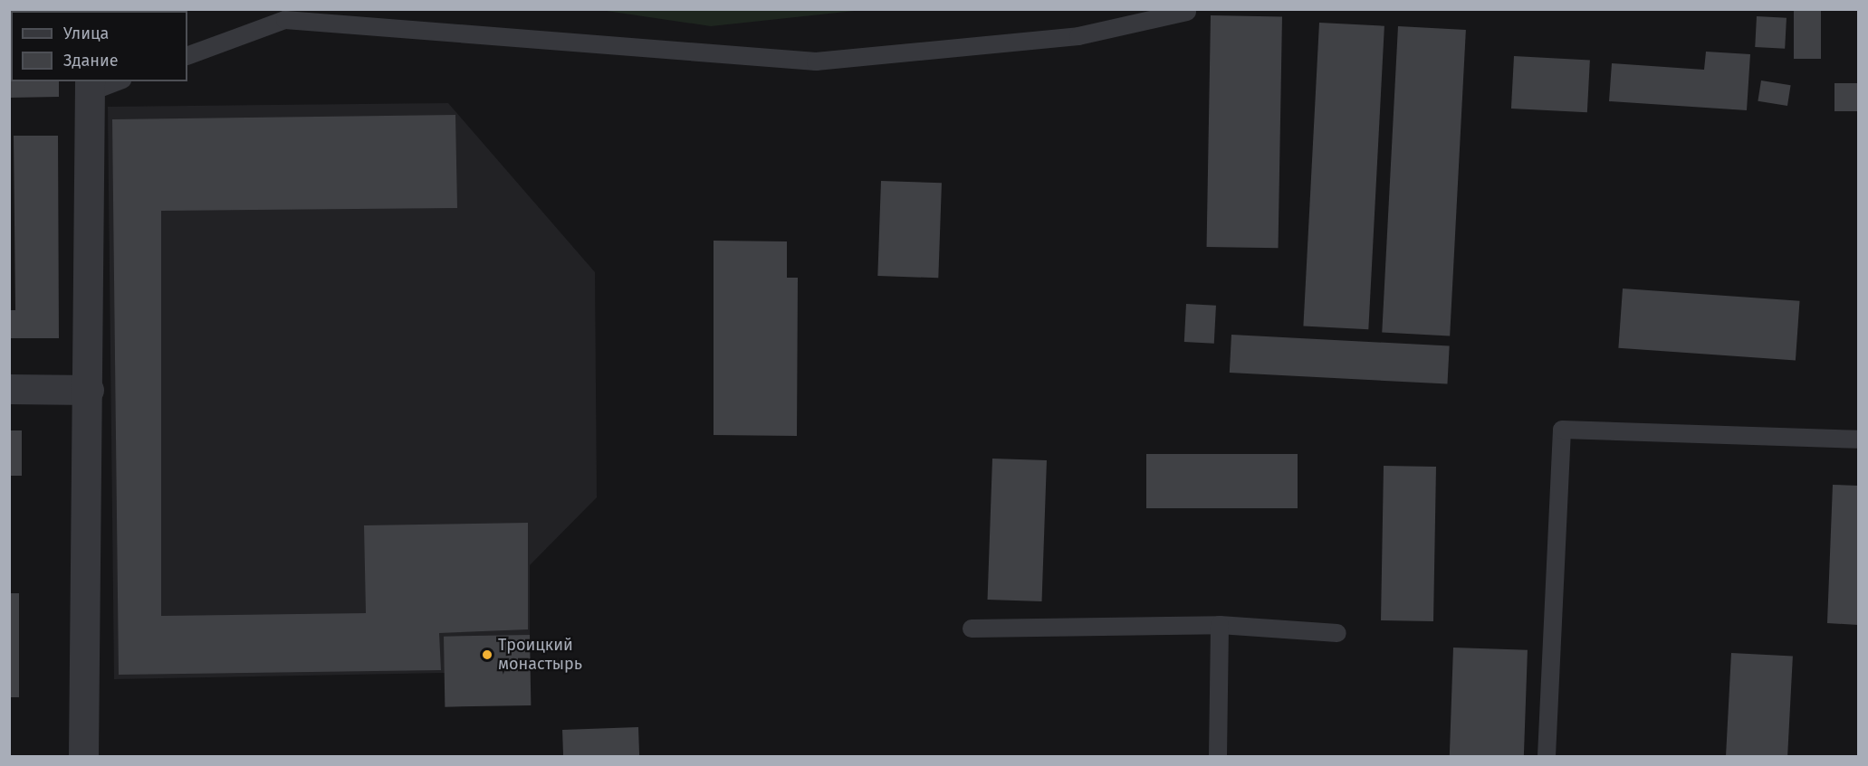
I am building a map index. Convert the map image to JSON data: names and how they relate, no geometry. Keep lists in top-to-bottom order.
{
  "places": ["Троицкий монастырь"],
  "legend": ["Улица", "Здание"]
}
